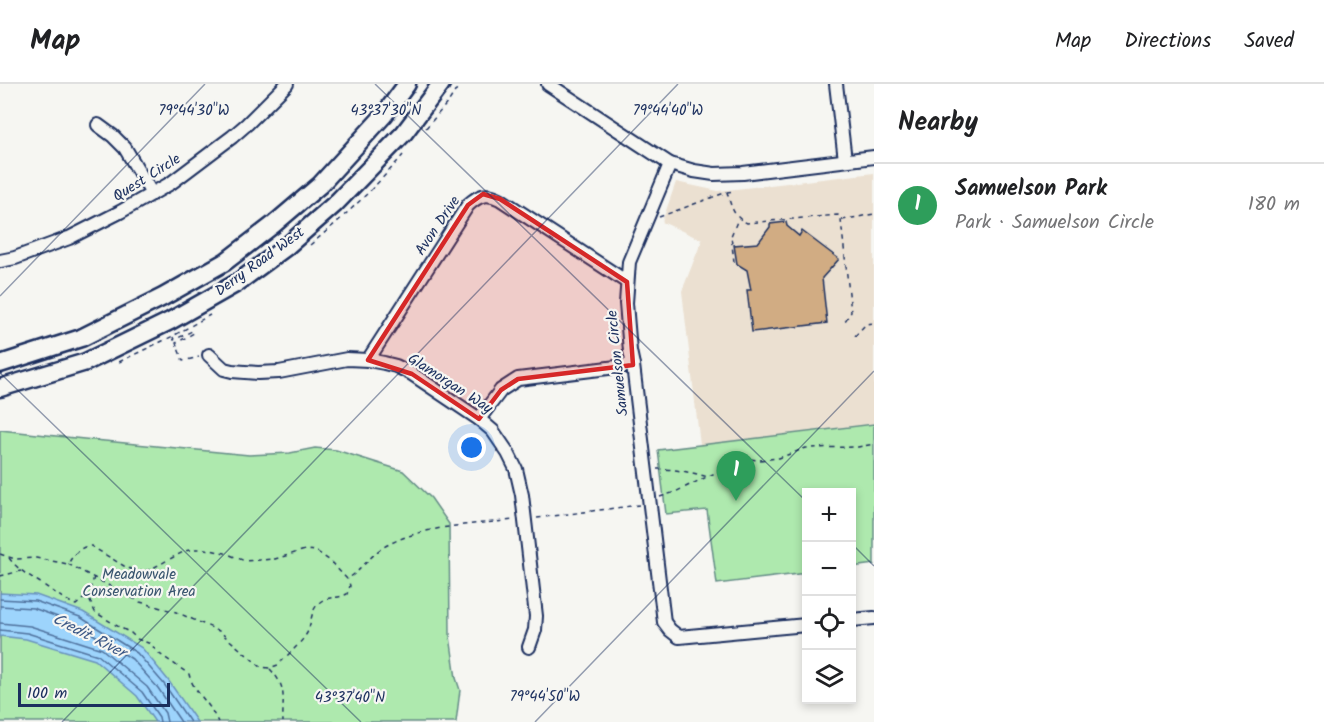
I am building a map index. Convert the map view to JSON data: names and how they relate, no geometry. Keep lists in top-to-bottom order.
{
  "streets": {
    "main road": ["Derry Road West"],
    "street": [
      "Quest Circle",
      "Avon Drive",
      "Samuelson Circle",
      "Glamorgan Way"
    ]
  },
  "crossings": [
    ["Avon Drive", "Samuelson Circle"],
    ["Avon Drive", "Glamorgan Way"]
  ],
  "water": ["Credit River"],
  "parks": ["Meadowvale Conservation Area"],
  "scale_bar": "100 m",
  "page": {
    "header": "Map",
    "nav": ["Map", "Directions", "Saved"],
    "heading": "Nearby",
    "list": [
      {
        "mark": "1",
        "name": "Samuelson Park",
        "note": "Park · Samuelson Circle",
        "value": "180 m"
      }
    ],
    "pins": "1",
    "map_buttons": ["+", "−"],
    "scale": "100 m"
  },
  "coordinates": [
    "43°37'30\"N",
    "79°44'30\"W",
    "79°44'40\"W",
    "79°44'50\"W",
    "43°37'40\"N"
  ]
}
